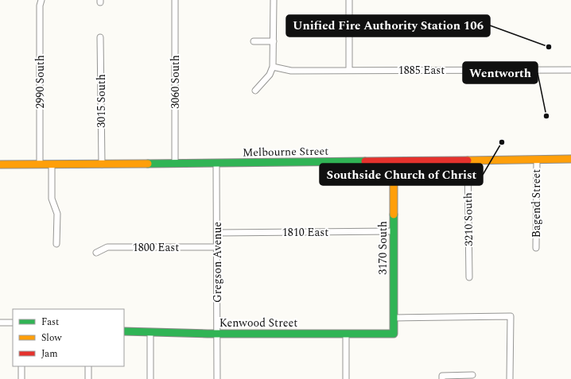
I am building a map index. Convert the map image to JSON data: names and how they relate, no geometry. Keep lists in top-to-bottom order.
{
  "streets": {
    "street": [
      "1885 East",
      "2990 South",
      "3060 South",
      "3015 South",
      "Melbourne Street",
      "Bagend Street",
      "3210 South",
      "1810 East",
      "1800 East",
      "3170 South",
      "Gregson Avenue",
      "Kenwood Street"
    ]
  },
  "crossings": [
    ["2990 South", "Melbourne Street"],
    ["3060 South", "Melbourne Street"],
    ["3015 South", "Melbourne Street"],
    ["Melbourne Street", "Bagend Street"],
    ["Melbourne Street", "3210 South"],
    ["Melbourne Street", "3170 South"],
    ["Melbourne Street", "Gregson Avenue"],
    ["1810 East", "3170 South"],
    ["1810 East", "Gregson Avenue"],
    ["1800 East", "Gregson Avenue"],
    ["3170 South", "Kenwood Street"],
    ["Gregson Avenue", "Kenwood Street"]
  ],
  "places": ["Unified Fire Authority Station 106", "Wentworth", "Southside Church of Christ"],
  "legend": ["Fast", "Slow", "Jam"]
}
